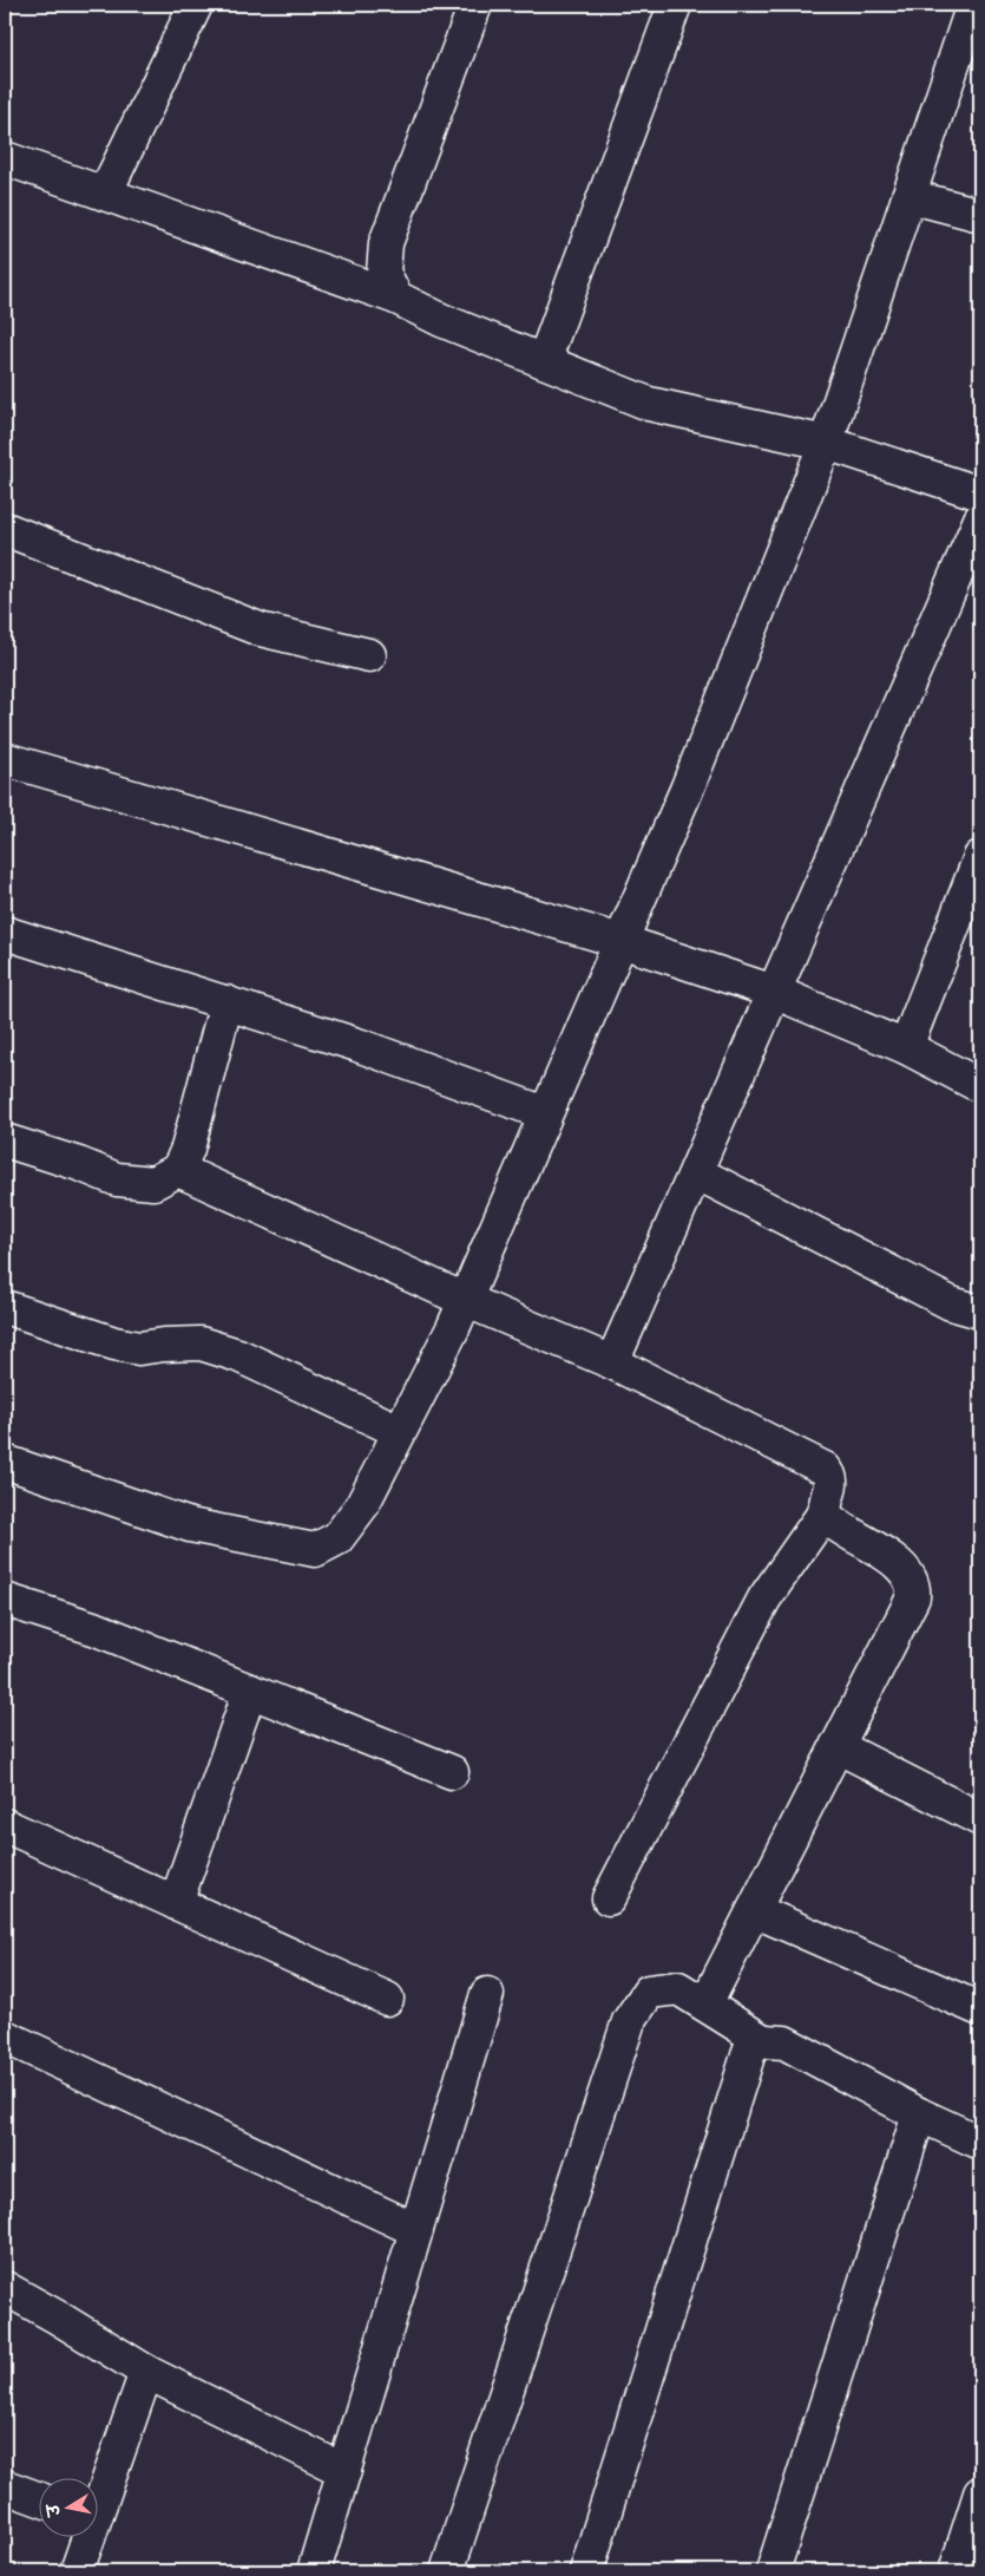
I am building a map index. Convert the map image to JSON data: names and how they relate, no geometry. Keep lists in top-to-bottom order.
{
  "north": "left"
}
